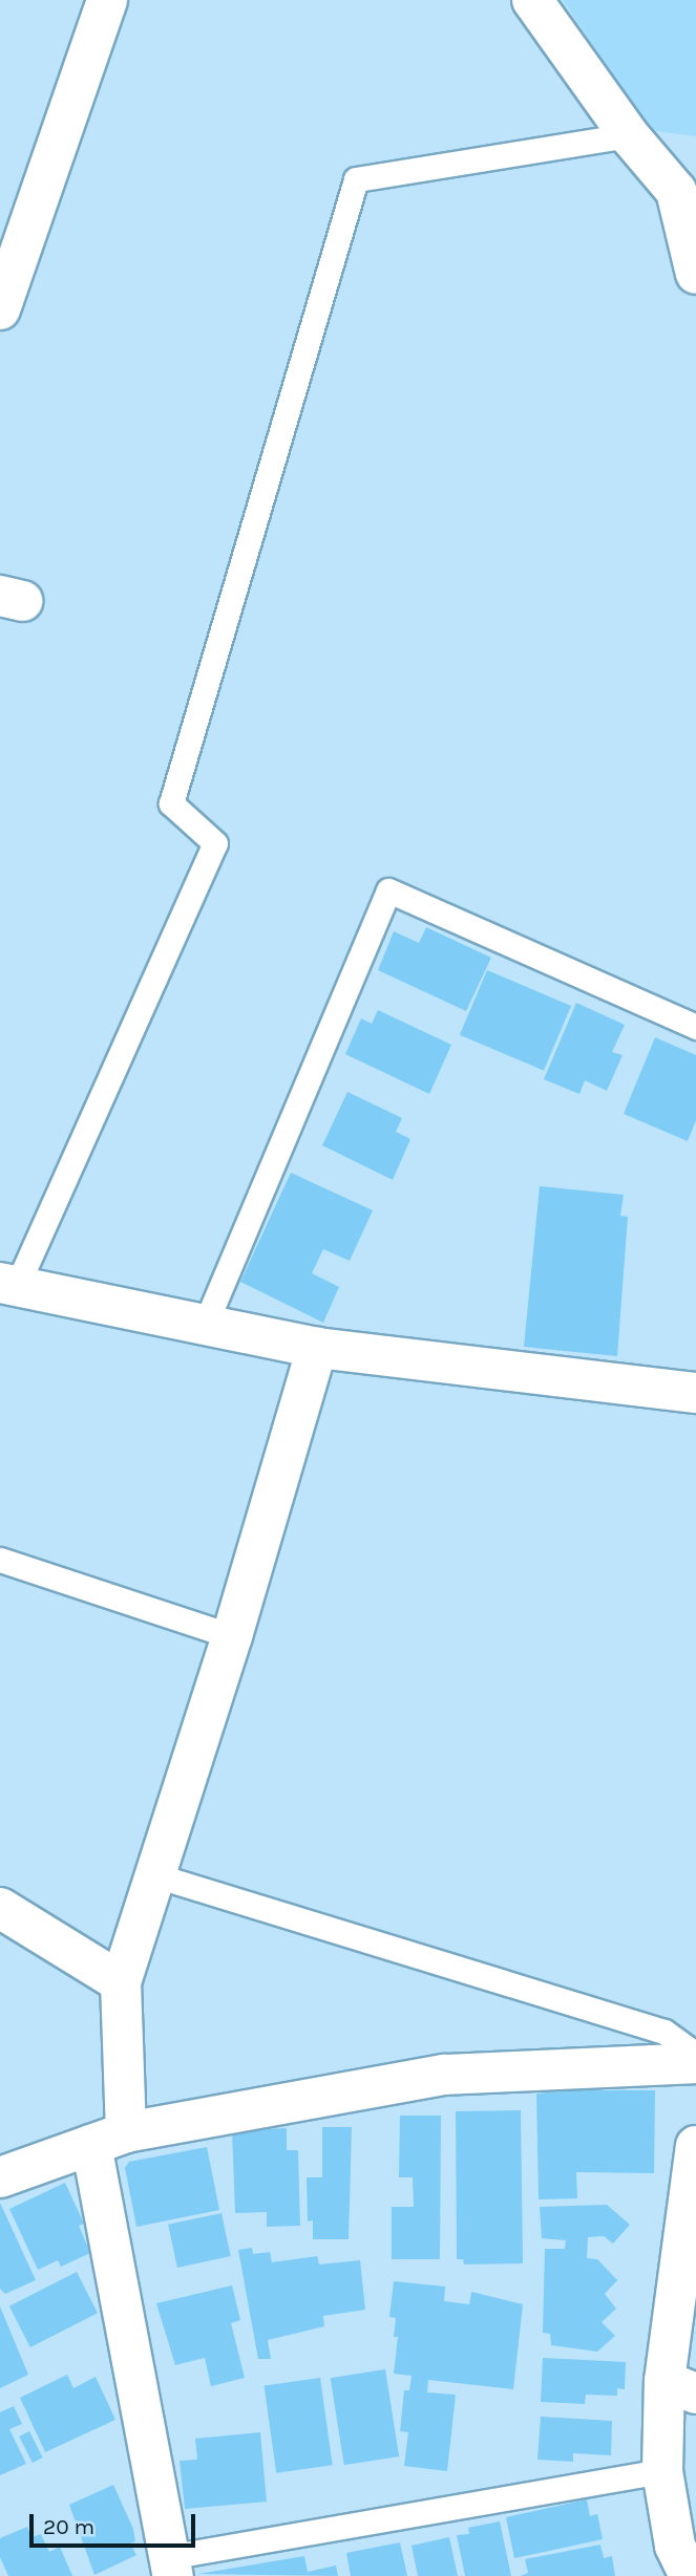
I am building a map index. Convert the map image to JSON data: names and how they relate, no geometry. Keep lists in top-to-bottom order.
{
  "scale_bar": "20 m"
}
